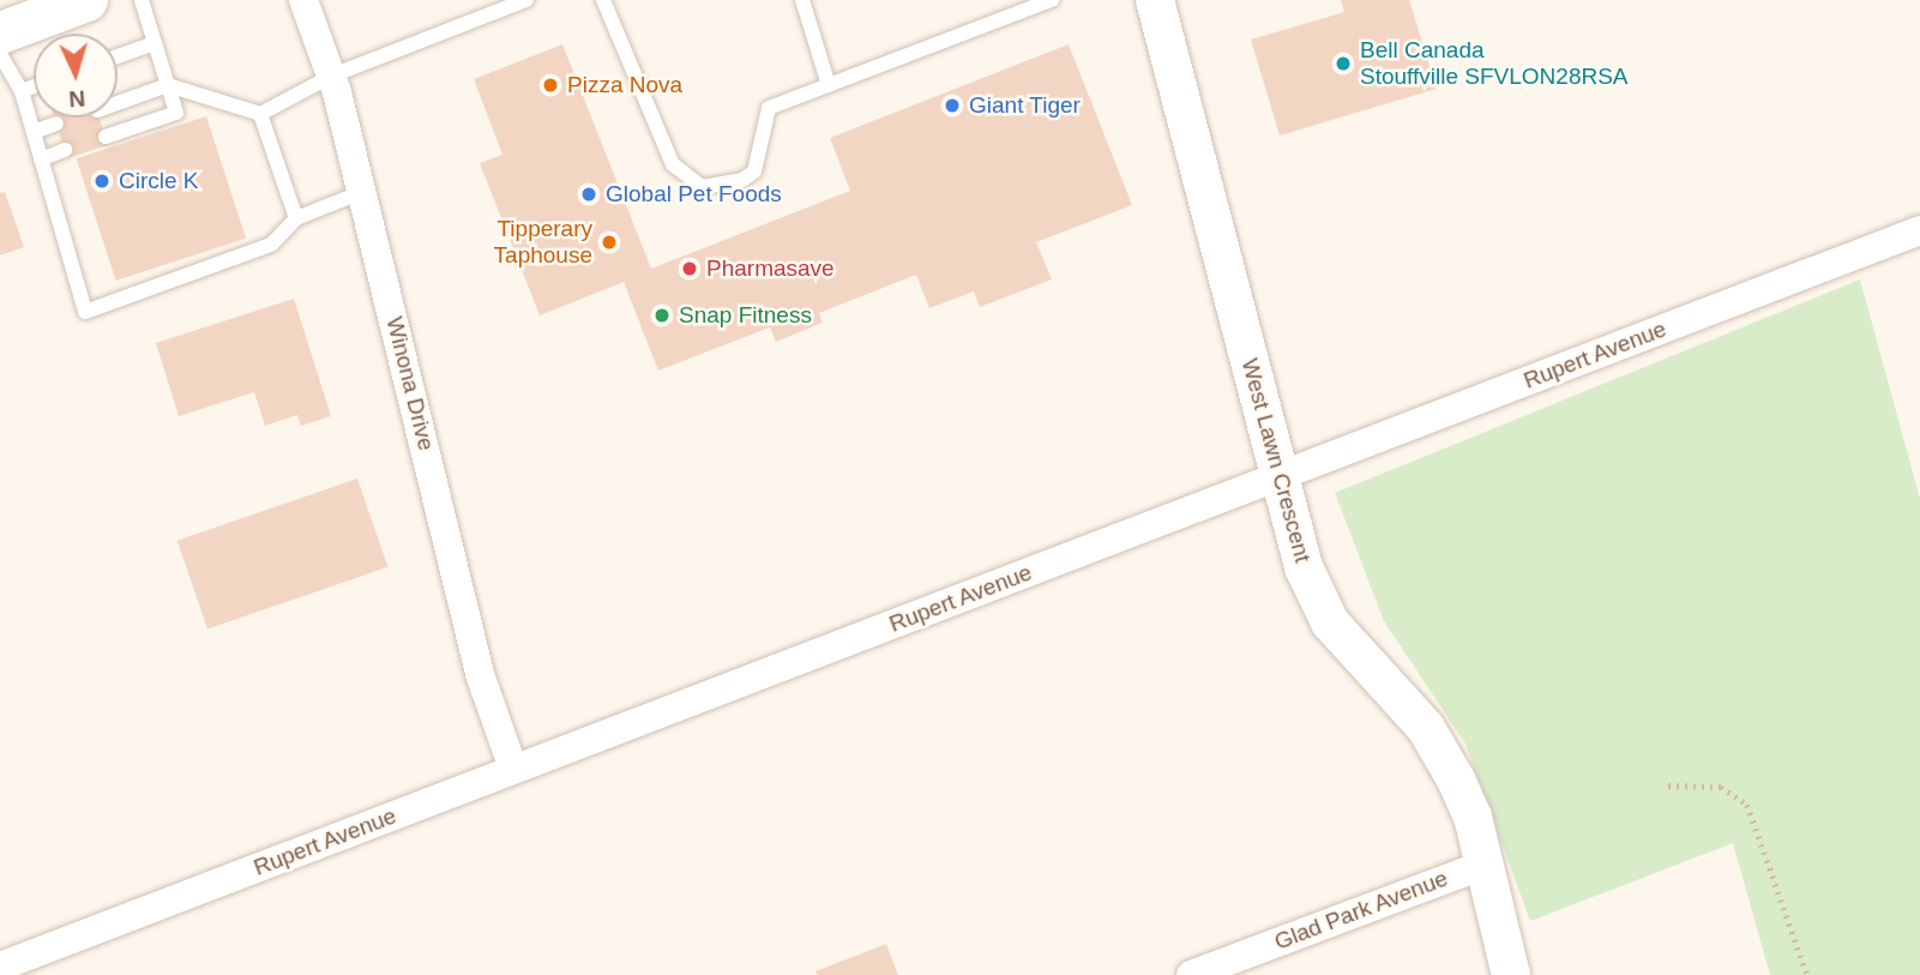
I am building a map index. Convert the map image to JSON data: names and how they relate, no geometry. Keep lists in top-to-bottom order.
{
  "streets": {
    "street": [
      "Rupert Avenue",
      "Winona Drive",
      "West Lawn Crescent",
      "Glad Park Avenue"
    ]
  },
  "crossings": [
    ["Rupert Avenue", "Winona Drive"],
    ["Rupert Avenue", "West Lawn Crescent"],
    ["West Lawn Crescent", "Glad Park Avenue"]
  ],
  "places": [
    "Bell Canada Stouffville SFVLON28RSA",
    "Pizza Nova",
    "Giant Tiger",
    "Circle K",
    "Global Pet Foods",
    "Tipperary Taphouse",
    "Pharmasave",
    "Snap Fitness"
  ],
  "north": "bottom"
}
